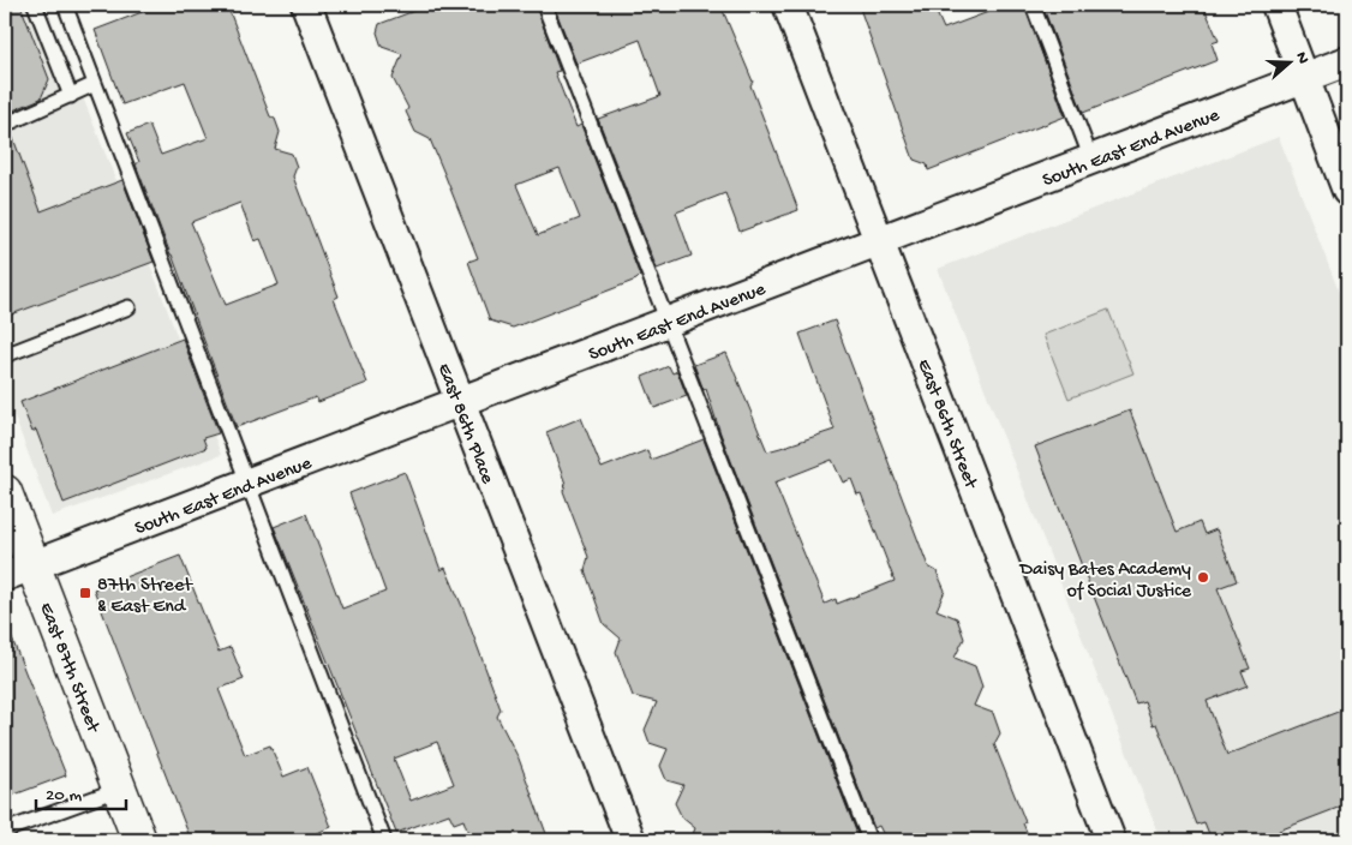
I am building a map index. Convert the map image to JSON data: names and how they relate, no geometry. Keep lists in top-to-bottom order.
{
  "streets": {
    "main road": ["East 87th Street"],
    "street": ["South East End Avenue", "East 86th Place", "East 86th Street"]
  },
  "crossings": [
    ["South East End Avenue", "East 86th Place"],
    ["South East End Avenue", "East 86th Street"],
    ["South East End Avenue", "East 87th Street"]
  ],
  "places": {
    "other": ["Daisy Bates Academy of Social Justice"],
    "transit": ["87th Street & East End"]
  },
  "scale_bar": "20 m",
  "north": "right"
}
